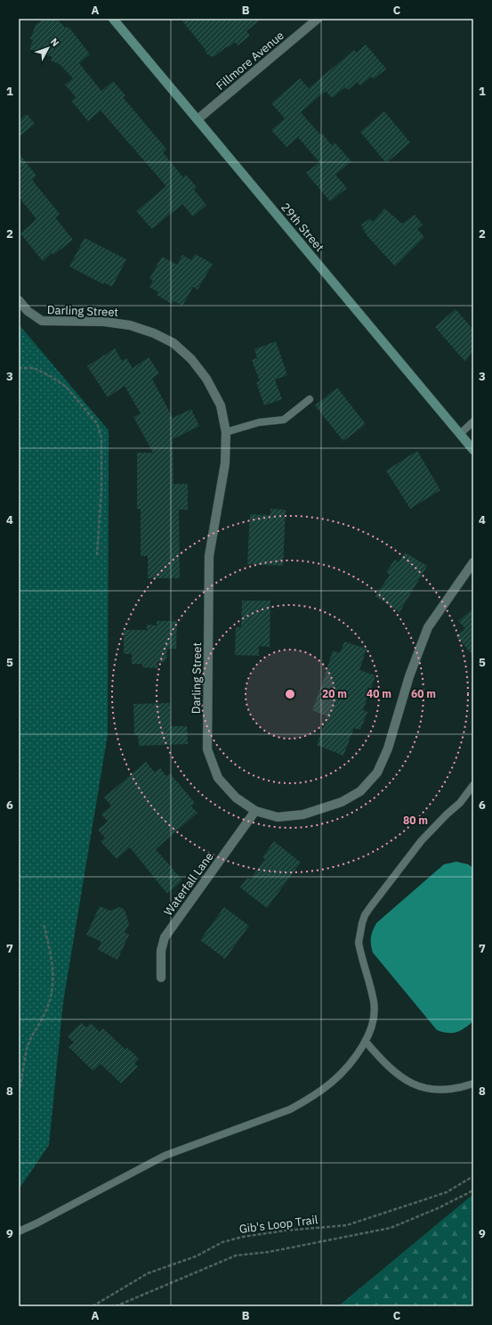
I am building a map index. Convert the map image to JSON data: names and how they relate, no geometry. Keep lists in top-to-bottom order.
{
  "streets": {
    "street": [
      "Fillmore Avenue",
      "29th Street",
      "Darling Street",
      "Waterfall Lane"
    ],
    "path": ["Gib's Loop Trail"]
  },
  "crossings": [
    ["Fillmore Avenue", "29th Street"],
    ["Darling Street", "Waterfall Lane"]
  ],
  "north": "top right",
  "grid": {
    "columns": ["A", "B", "C"],
    "rows": [
      "1",
      "2",
      "3",
      "4",
      "5",
      "6",
      "7",
      "8",
      "9"
    ]
  },
  "rings": [
    "20 m",
    "40 m",
    "60 m",
    "80 m"
  ]
}
